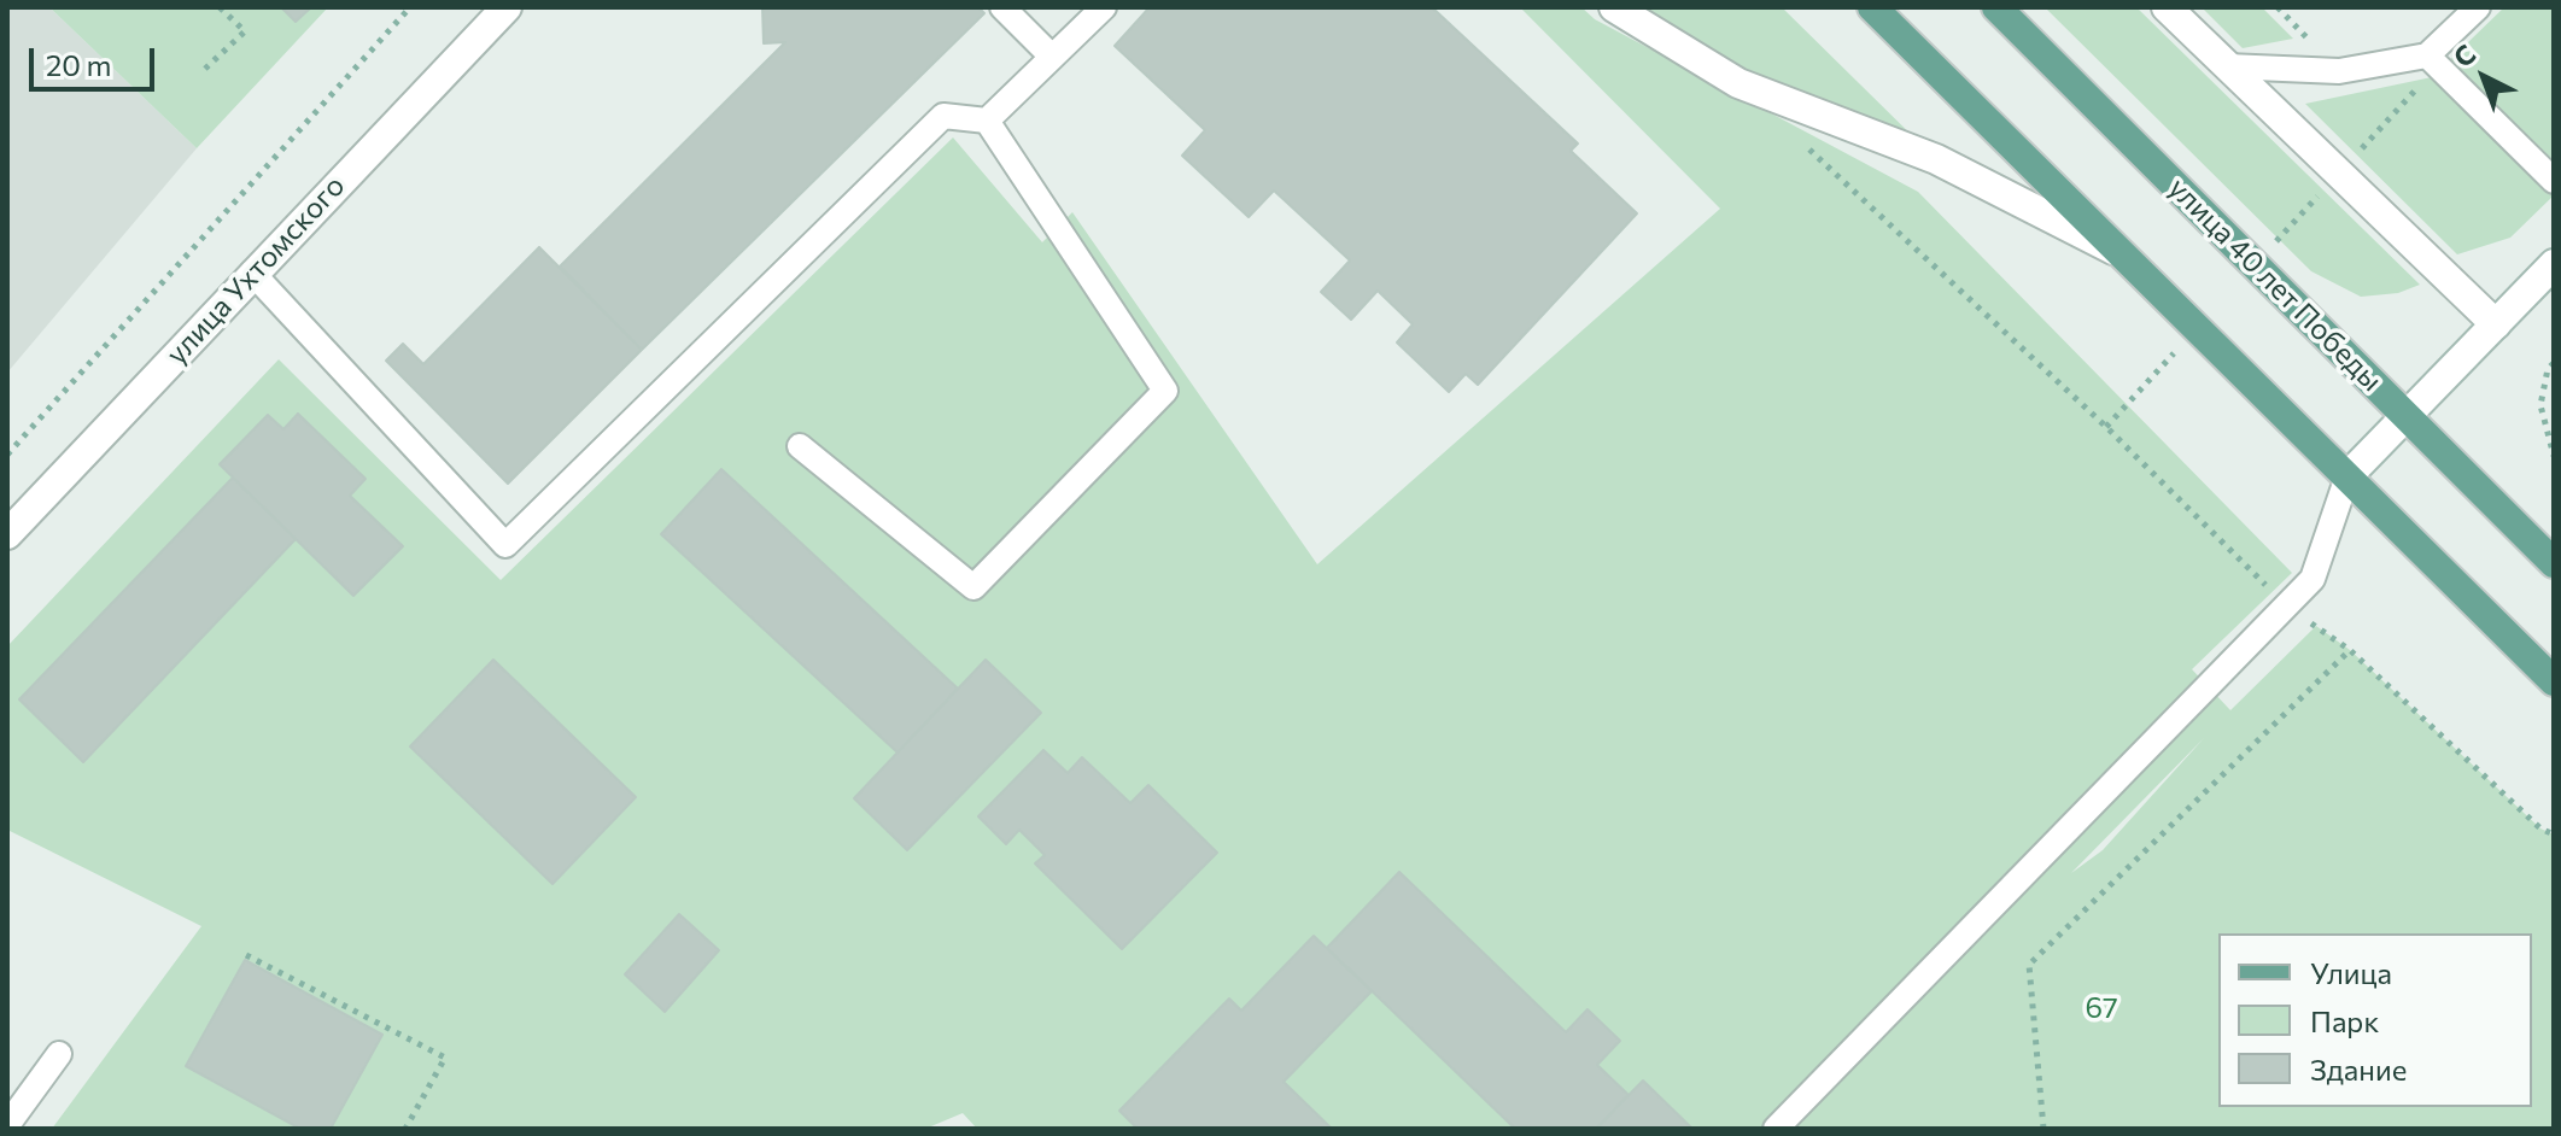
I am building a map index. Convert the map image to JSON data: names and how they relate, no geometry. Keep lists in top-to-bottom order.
{
  "streets": {
    "main road": ["улица 40 лет Победы"],
    "street": ["улица Ухтомского"]
  },
  "parks": ["67"],
  "legend": ["Улица", "Парк", "Здание"],
  "scale_bar": "20 m",
  "north": "top left"
}
